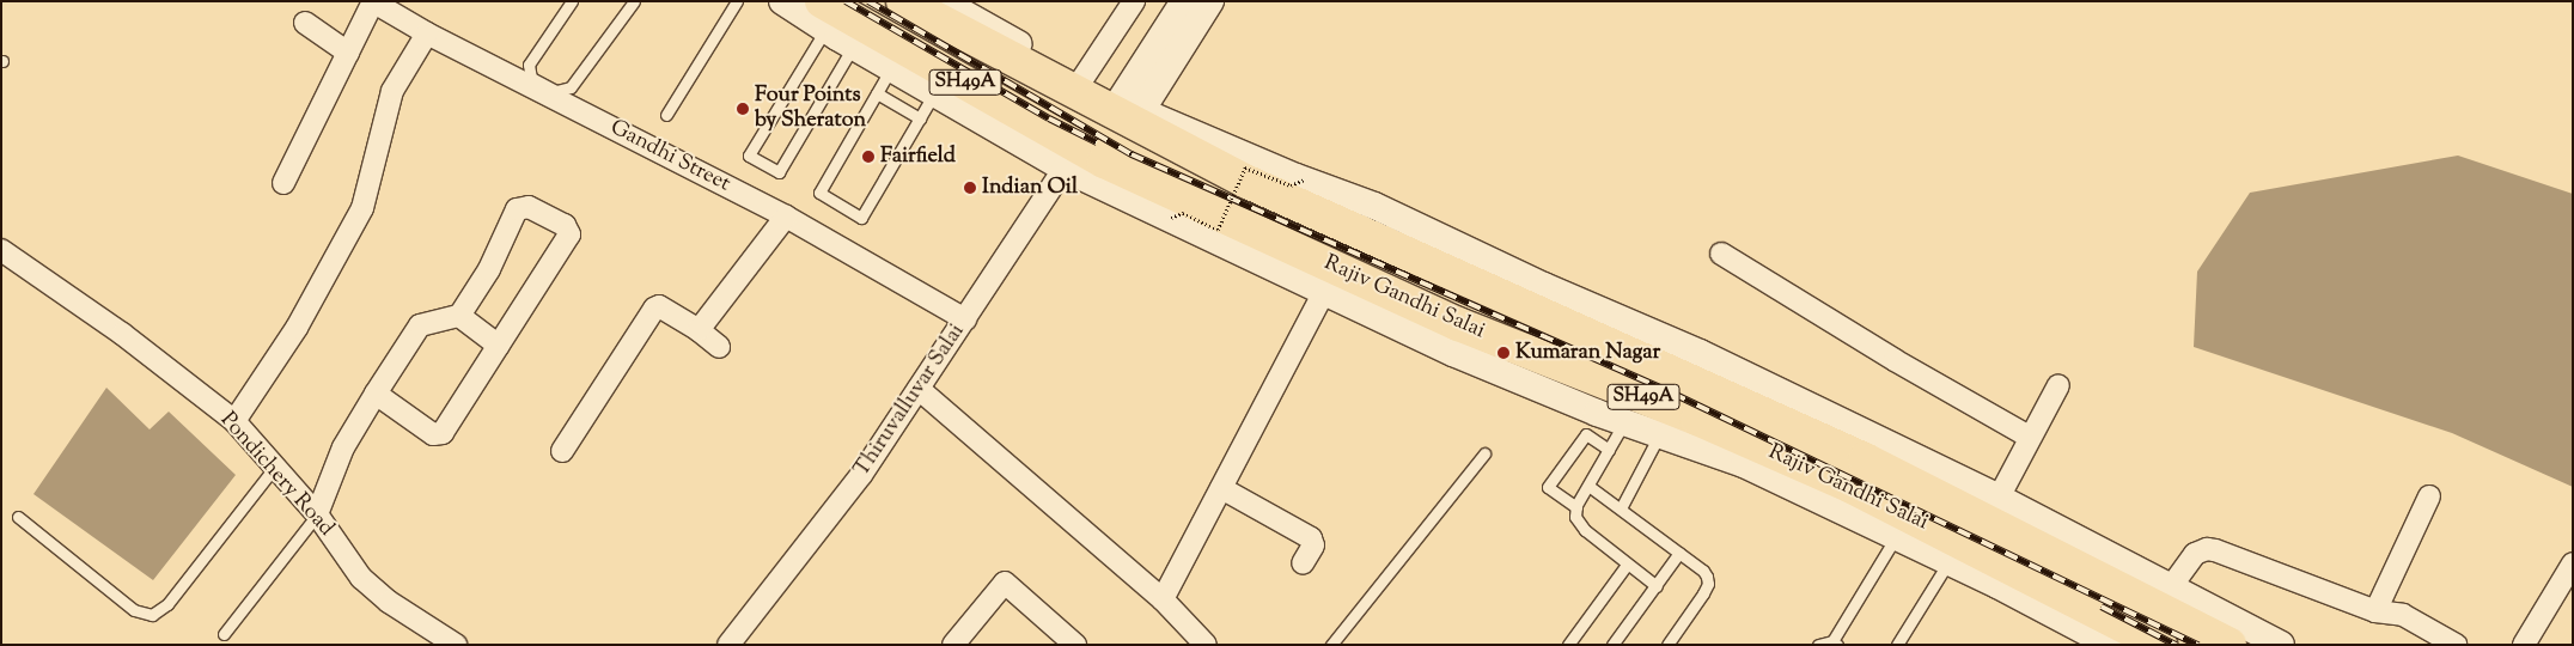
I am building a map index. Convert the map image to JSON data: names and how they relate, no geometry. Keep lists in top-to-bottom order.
{
  "streets": {
    "main road": ["SH49A", "Rajiv Gandhi Salai"],
    "street": ["Gandhi Street", "Thiruvalluvar Salai", "Pondichery Road"]
  },
  "crossings": [
    ["Gandhi Street", "Thiruvalluvar Salai"],
    ["Rajiv Gandhi Salai", "Thiruvalluvar Salai"]
  ],
  "places": [
    "Four Points by Sheraton",
    "Fairfield",
    "Indian Oil",
    "Kumaran Nagar"
  ]
}
